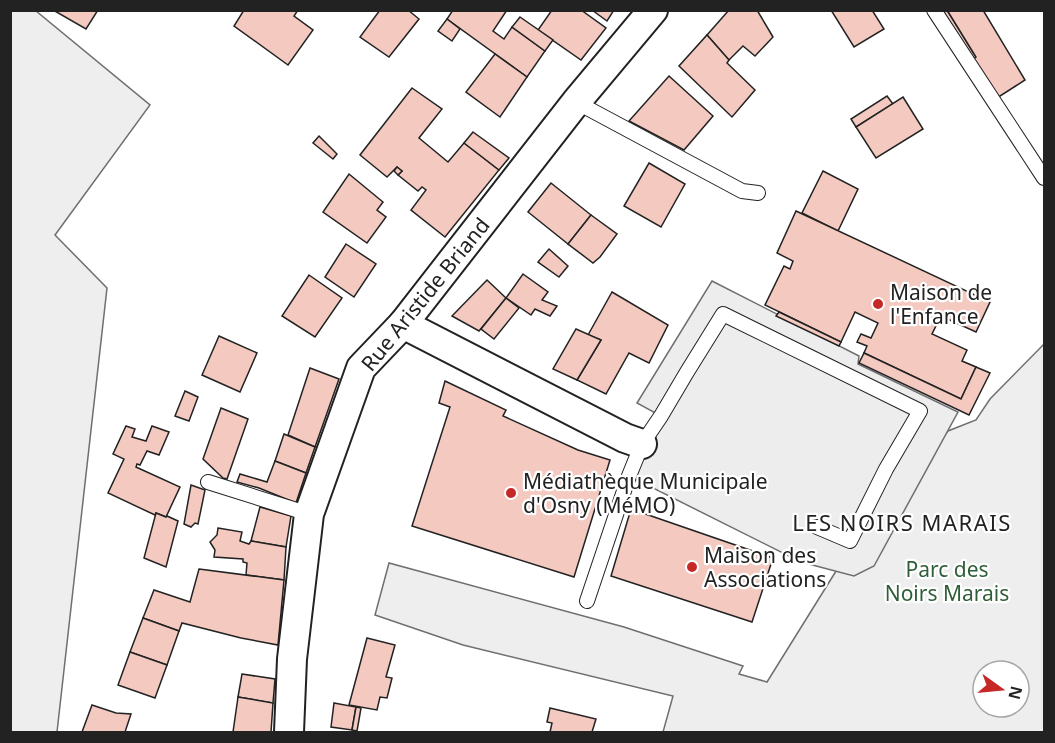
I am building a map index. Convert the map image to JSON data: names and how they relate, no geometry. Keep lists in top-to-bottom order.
{
  "streets": {
    "street": ["Rue Aristide Briand"]
  },
  "districts": ["LES NOIRS MARAIS"],
  "parks": ["Parc des Noirs Marais"],
  "places": ["Maison de l'Enfance", "Médiathèque Municipale d'Osny (MéMO)", "Maison des Associations"],
  "north": "right"
}
